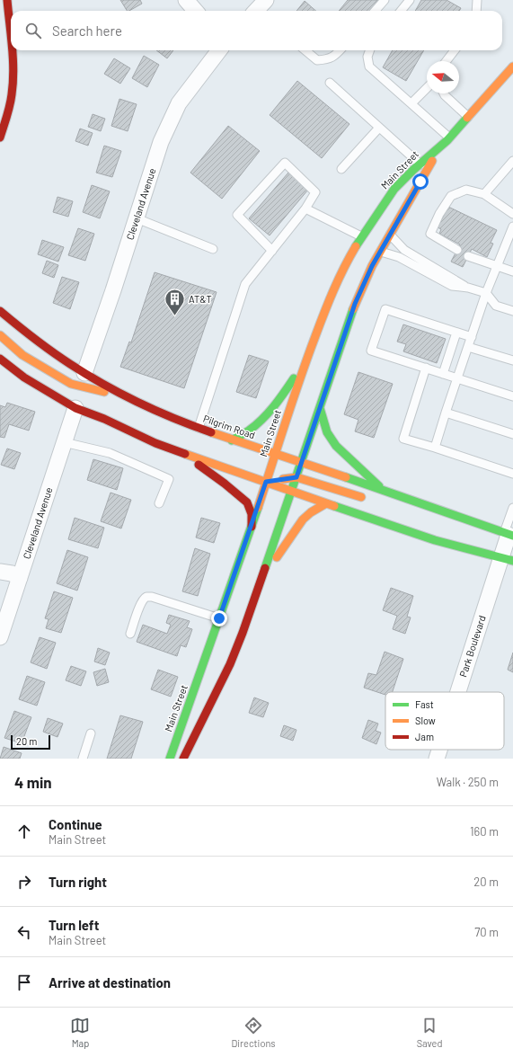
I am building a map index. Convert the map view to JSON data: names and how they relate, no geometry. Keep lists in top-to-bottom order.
{
  "streets": {
    "main road": ["Main Street", "Pilgrim Road"],
    "street": ["Cleveland Avenue", "Park Boulevard"]
  },
  "crossings": [
    ["Main Street", "Pilgrim Road"],
    ["Cleveland Avenue", "Pilgrim Road"],
    ["Pilgrim Road", "Park Boulevard"]
  ],
  "places": {
    "building": ["AT&T"]
  },
  "legend": ["Fast", "Slow", "Jam"],
  "scale_bar": "20 m",
  "north": "left",
  "page": {
    "search": "Search here",
    "scale": "20 m",
    "heading": ["4 min", "Walk · 250 m"],
    "list": [
      ["Continue", "Main Street", "160 m"],
      ["Turn right", "20 m"],
      ["Turn left", "Main Street", "70 m"],
      "Arrive at destination"
    ],
    "nav": ["Map", "Directions", "Saved"]
  }
}
